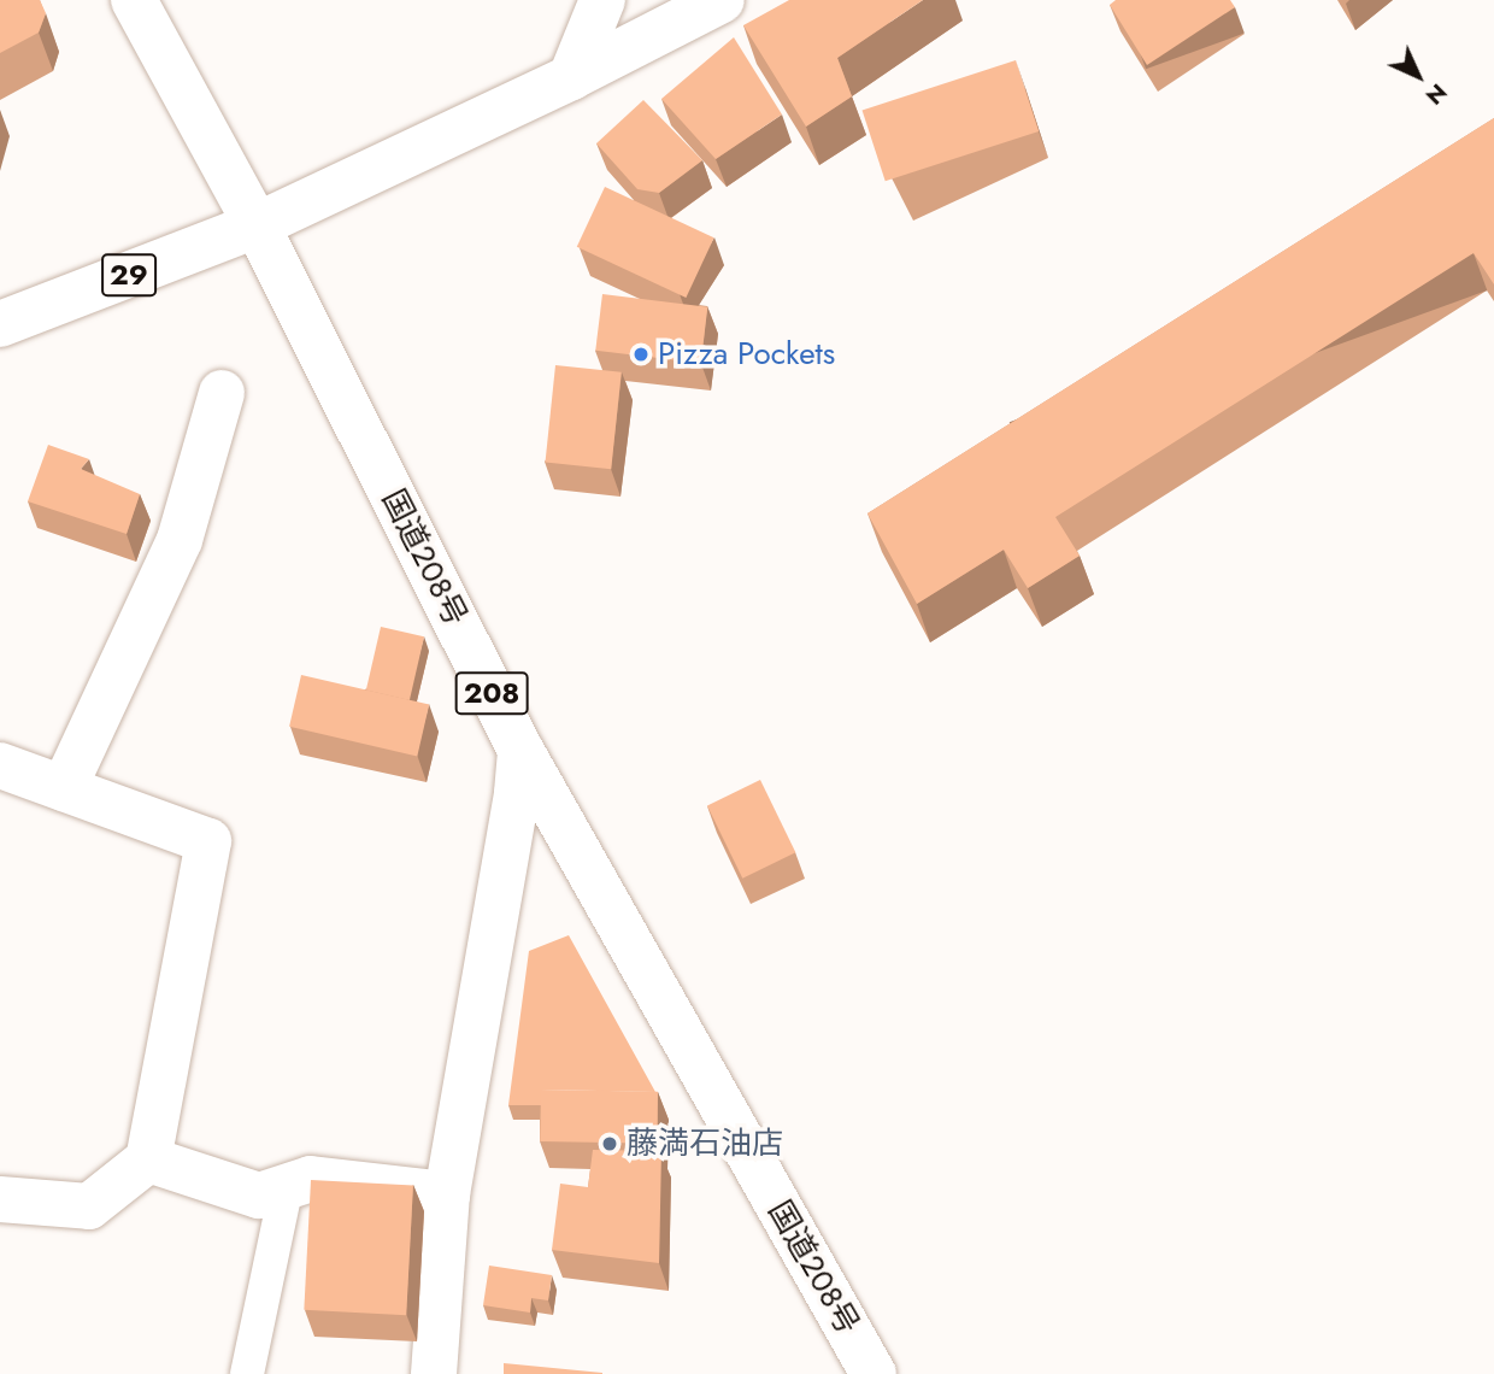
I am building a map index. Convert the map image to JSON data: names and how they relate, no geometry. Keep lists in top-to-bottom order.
{
  "streets": {
    "main road": ["29", "国道208号", "208"]
  },
  "crossings": [
    ["29", "国道208号"]
  ],
  "places": ["Pizza Pockets", "藤満石油店"],
  "north": "bottom right"
}
